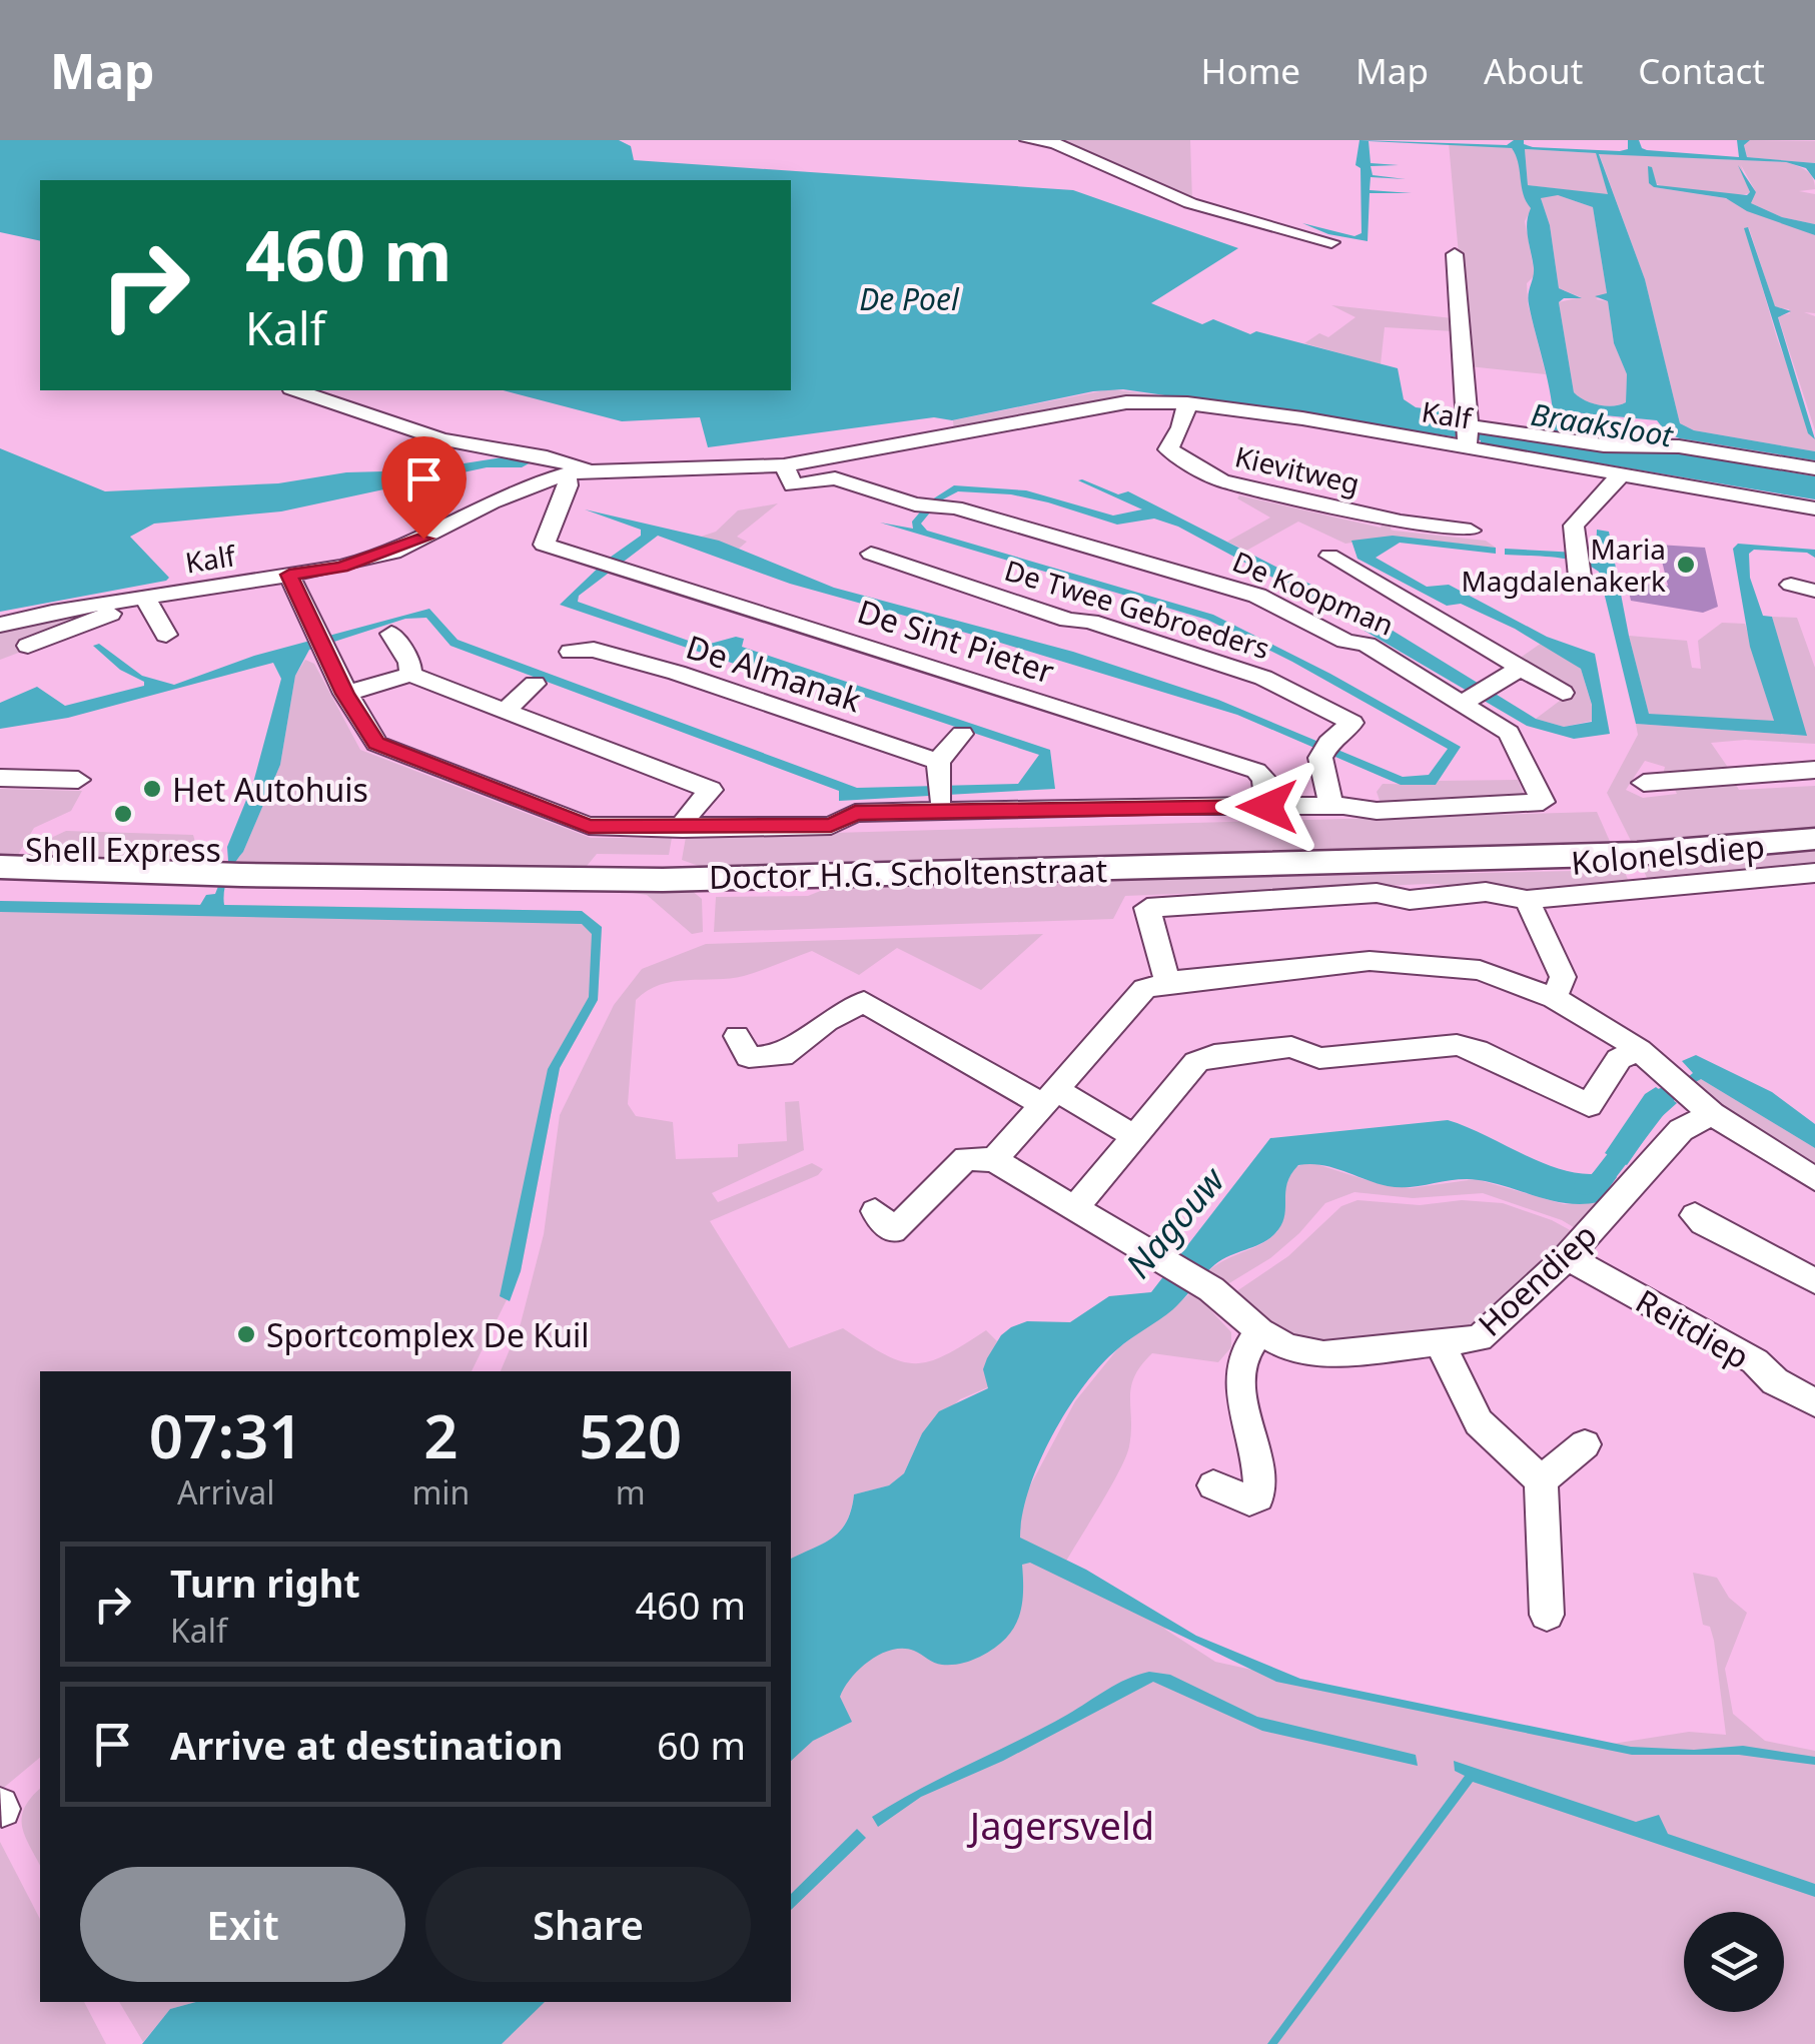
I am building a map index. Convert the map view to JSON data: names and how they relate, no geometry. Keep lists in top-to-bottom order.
{
  "streets": {
    "main road": ["Doctor H.G. Scholtenstraat"],
    "street": [
      "Kalf",
      "Kievitweg",
      "De Koopman",
      "De Twee Gebroeders",
      "De Sint Pieter",
      "De Almanak",
      "Kolonelsdiep",
      "Hoendiep",
      "Reitdiep"
    ]
  },
  "crossings": [
    ["Kalf", "Kievitweg"],
    ["Kalf", "De Koopman"],
    ["Kalf", "De Sint Pieter"],
    ["De Koopman", "De Twee Gebroeders"],
    ["Hoendiep", "Reitdiep"]
  ],
  "water": ["De Poel", "Braaksloot", "Nagouw"],
  "parks": ["Jagersveld"],
  "places": [
    "Maria Magdalenakerk",
    "Het Autohuis",
    "Shell Express",
    "Sportcomplex De Kuil"
  ],
  "page": {
    "header": "Map",
    "nav": [
      "Home",
      "Map",
      "About",
      "Contact"
    ],
    "turn": ["460 m", "Kalf"],
    "eta": [
      "07:31",
      "Arrival",
      "2",
      "min",
      "520",
      "m"
    ],
    "list": [
      {
        "name": "Turn right",
        "note": "Kalf",
        "value": "460 m"
      },
      {
        "name": "Arrive at destination",
        "value": "60 m"
      }
    ],
    "buttons": ["Exit", "Share"]
  }
}
